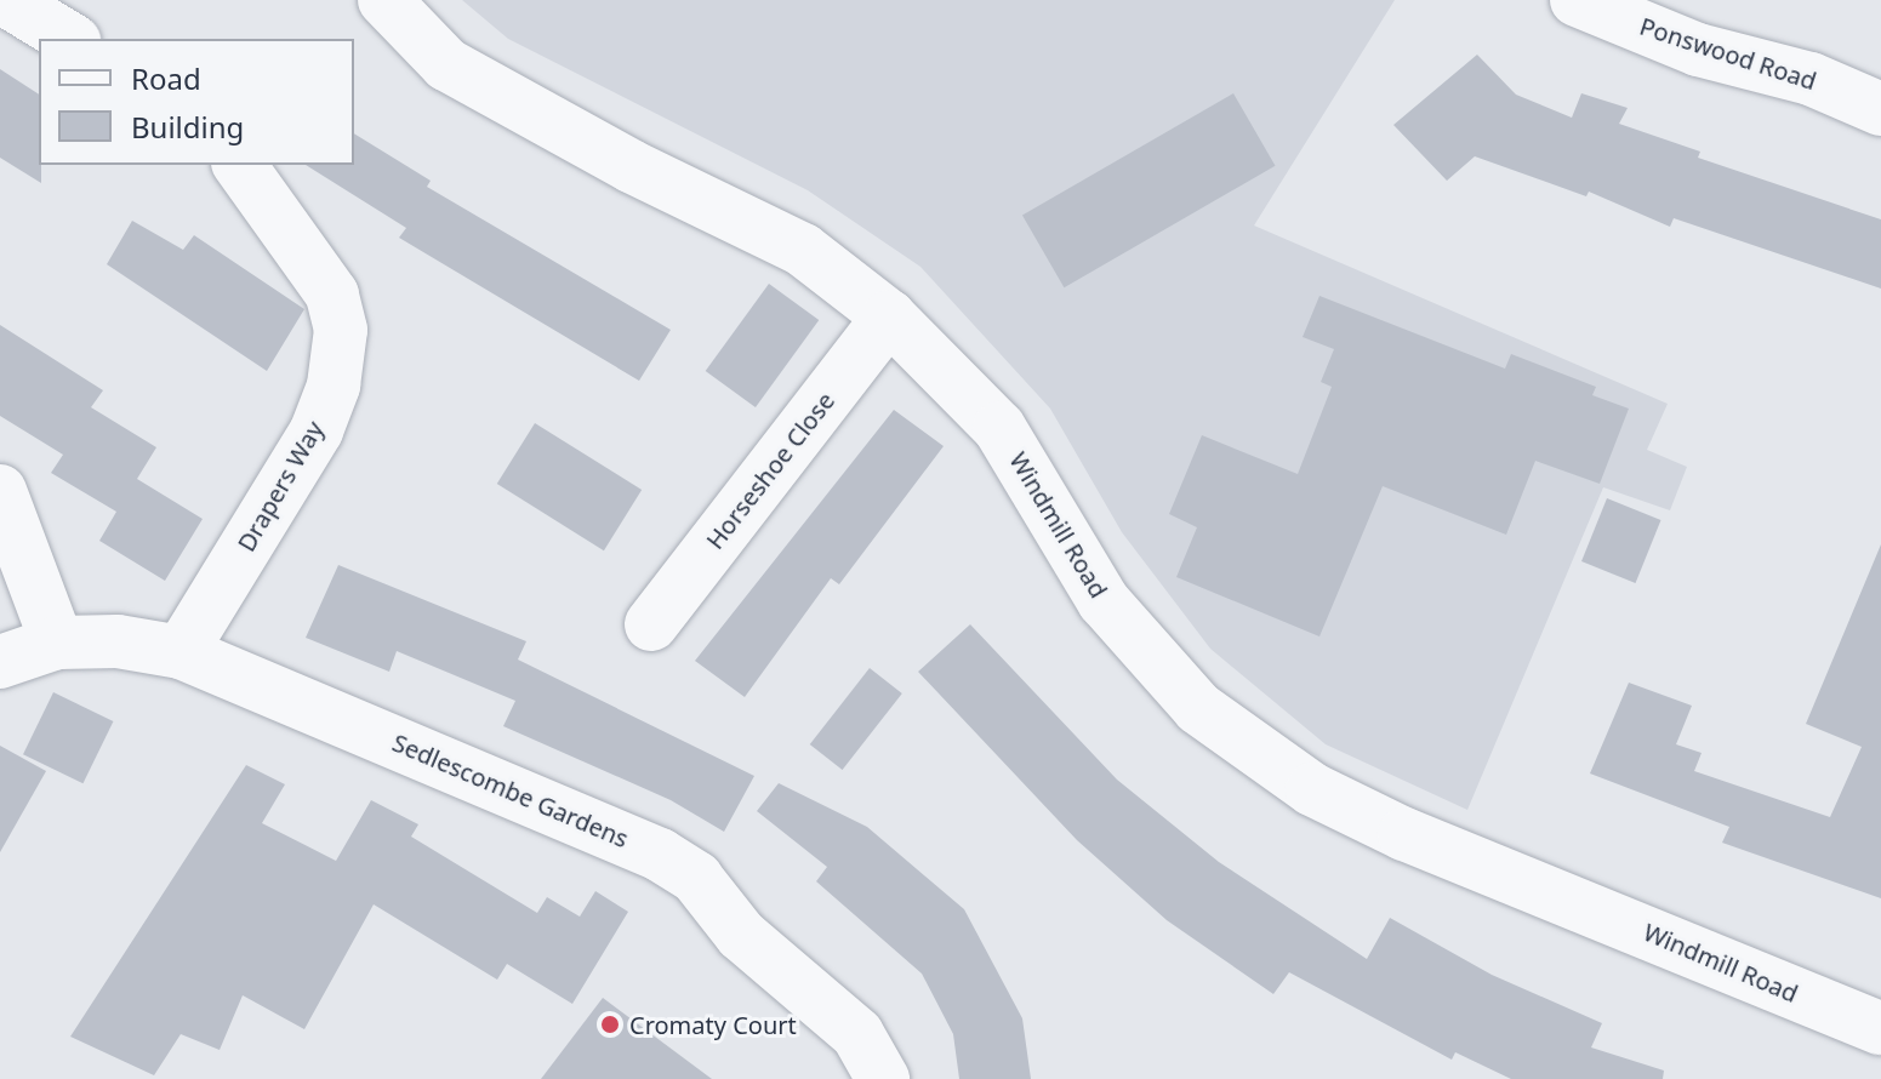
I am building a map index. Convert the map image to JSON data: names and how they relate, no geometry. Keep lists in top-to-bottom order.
{
  "streets": {
    "street": [
      "Ponswood Road",
      "Horseshoe Close",
      "Drapers Way",
      "Windmill Road",
      "Sedlescombe Gardens"
    ]
  },
  "crossings": [
    ["Horseshoe Close", "Windmill Road"],
    ["Drapers Way", "Sedlescombe Gardens"]
  ],
  "places": ["Cromaty Court"],
  "legend": ["Road", "Building"]
}
